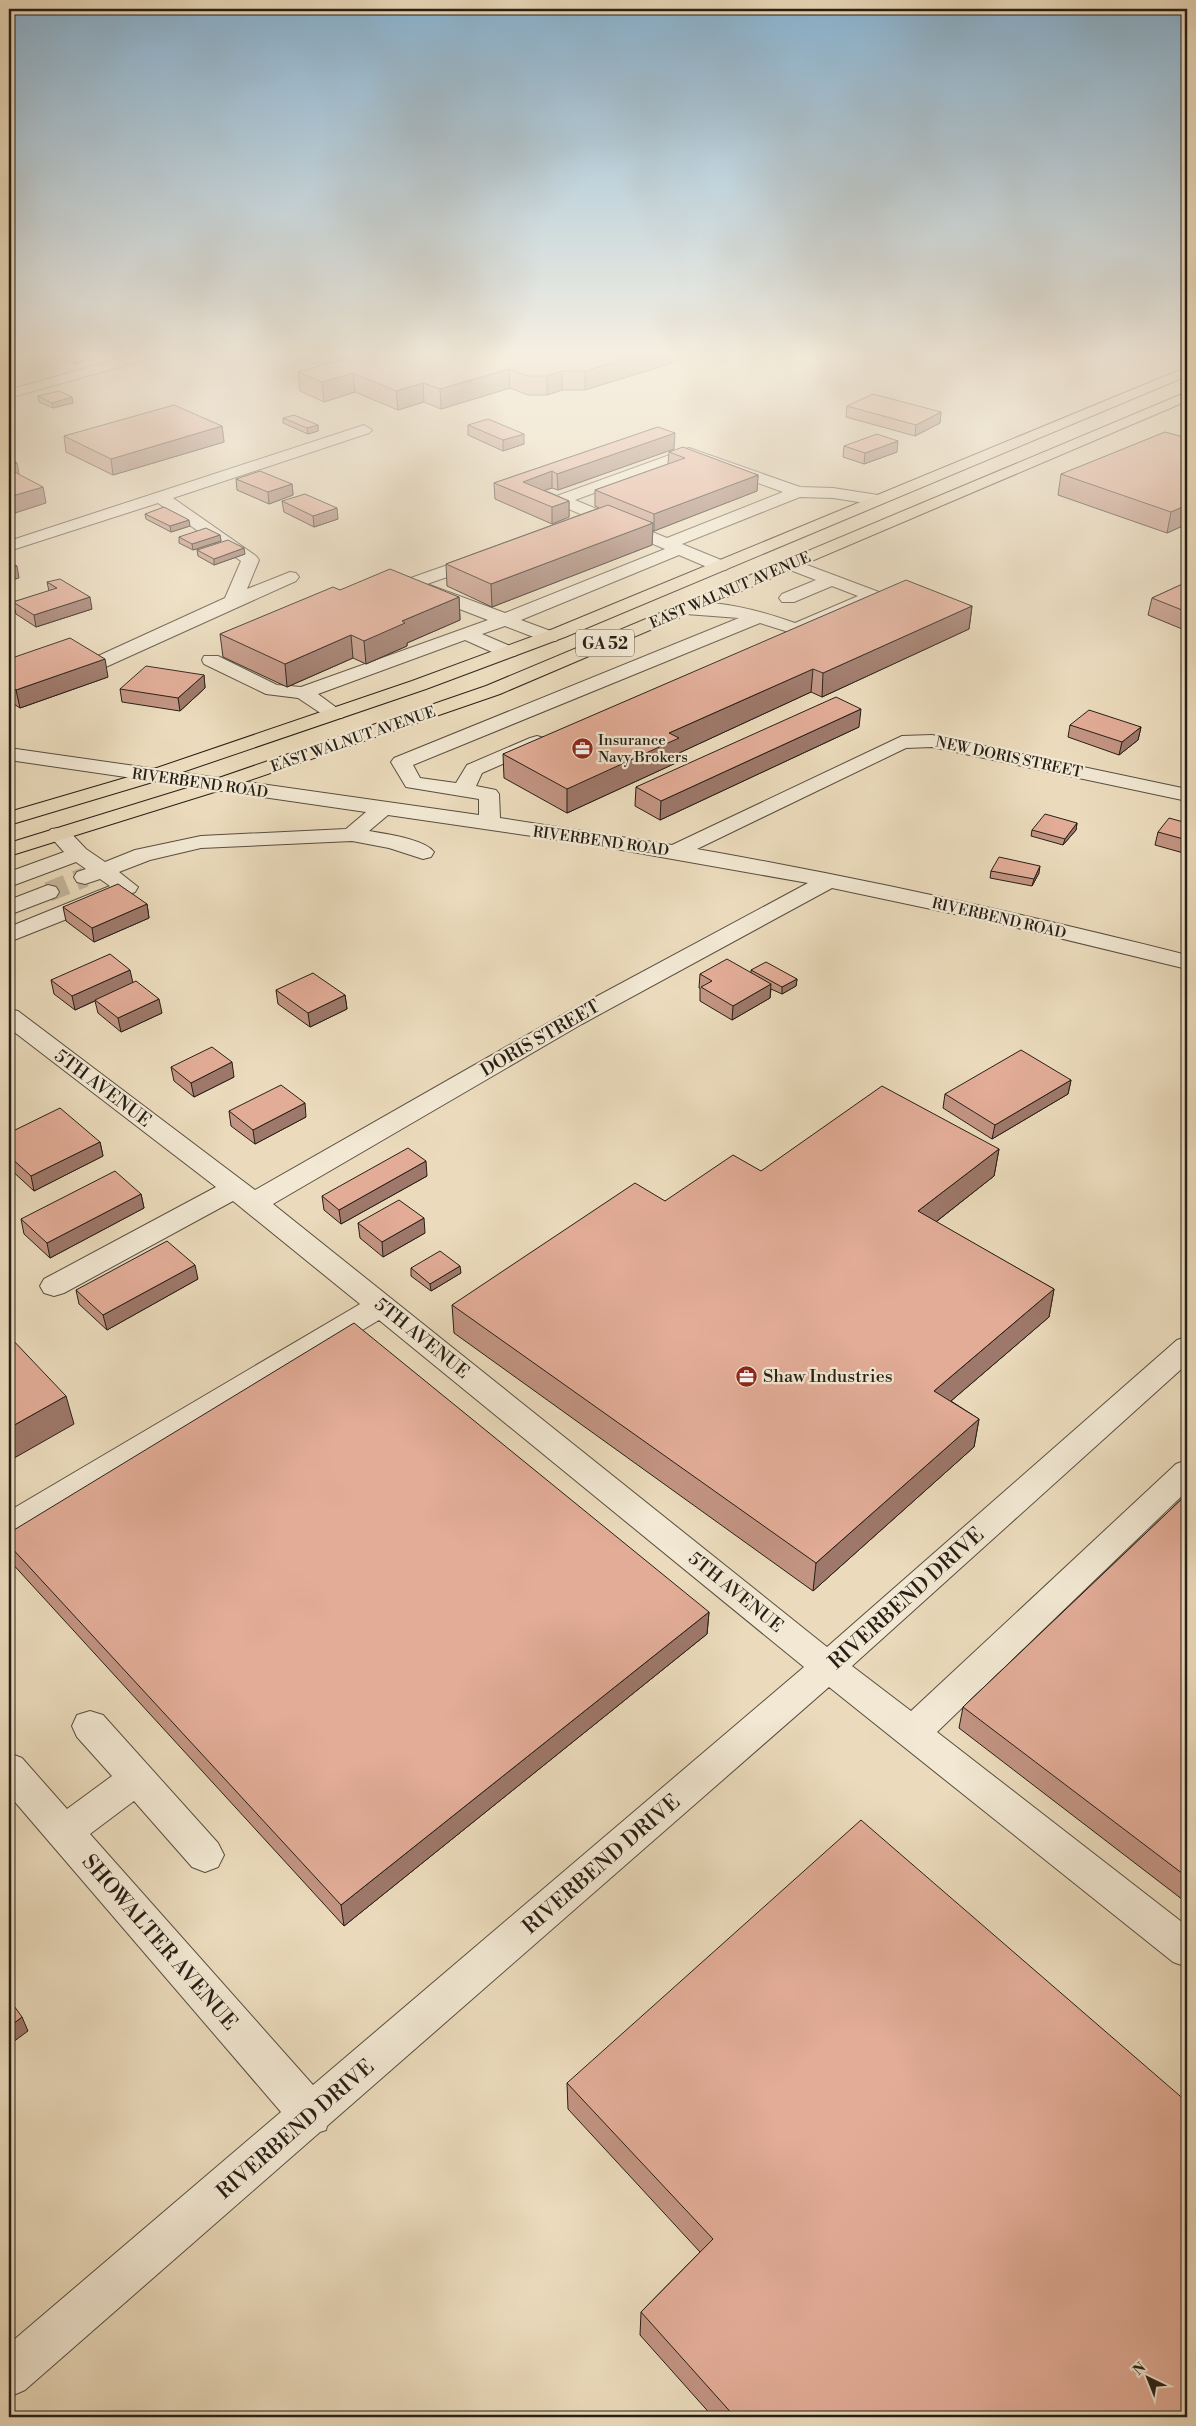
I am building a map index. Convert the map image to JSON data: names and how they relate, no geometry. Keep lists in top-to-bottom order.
{
  "streets": {
    "main road": ["EAST WALNUT AVENUE", "GA 52"],
    "street": [
      "NEW DORIS STREET",
      "RIVERBEND ROAD",
      "DORIS STREET",
      "5TH AVENUE",
      "RIVERBEND DRIVE",
      "SHOWALTER AVENUE"
    ]
  },
  "crossings": [
    ["EAST WALNUT AVENUE", "RIVERBEND ROAD"],
    ["NEW DORIS STREET", "RIVERBEND ROAD"],
    ["RIVERBEND ROAD", "DORIS STREET"],
    ["DORIS STREET", "5TH AVENUE"],
    ["5TH AVENUE", "RIVERBEND DRIVE"],
    ["RIVERBEND DRIVE", "SHOWALTER AVENUE"]
  ],
  "places": {
    "office": ["Insurance Navy Brokers", "Shaw Industries"]
  },
  "north": "top left"
}
